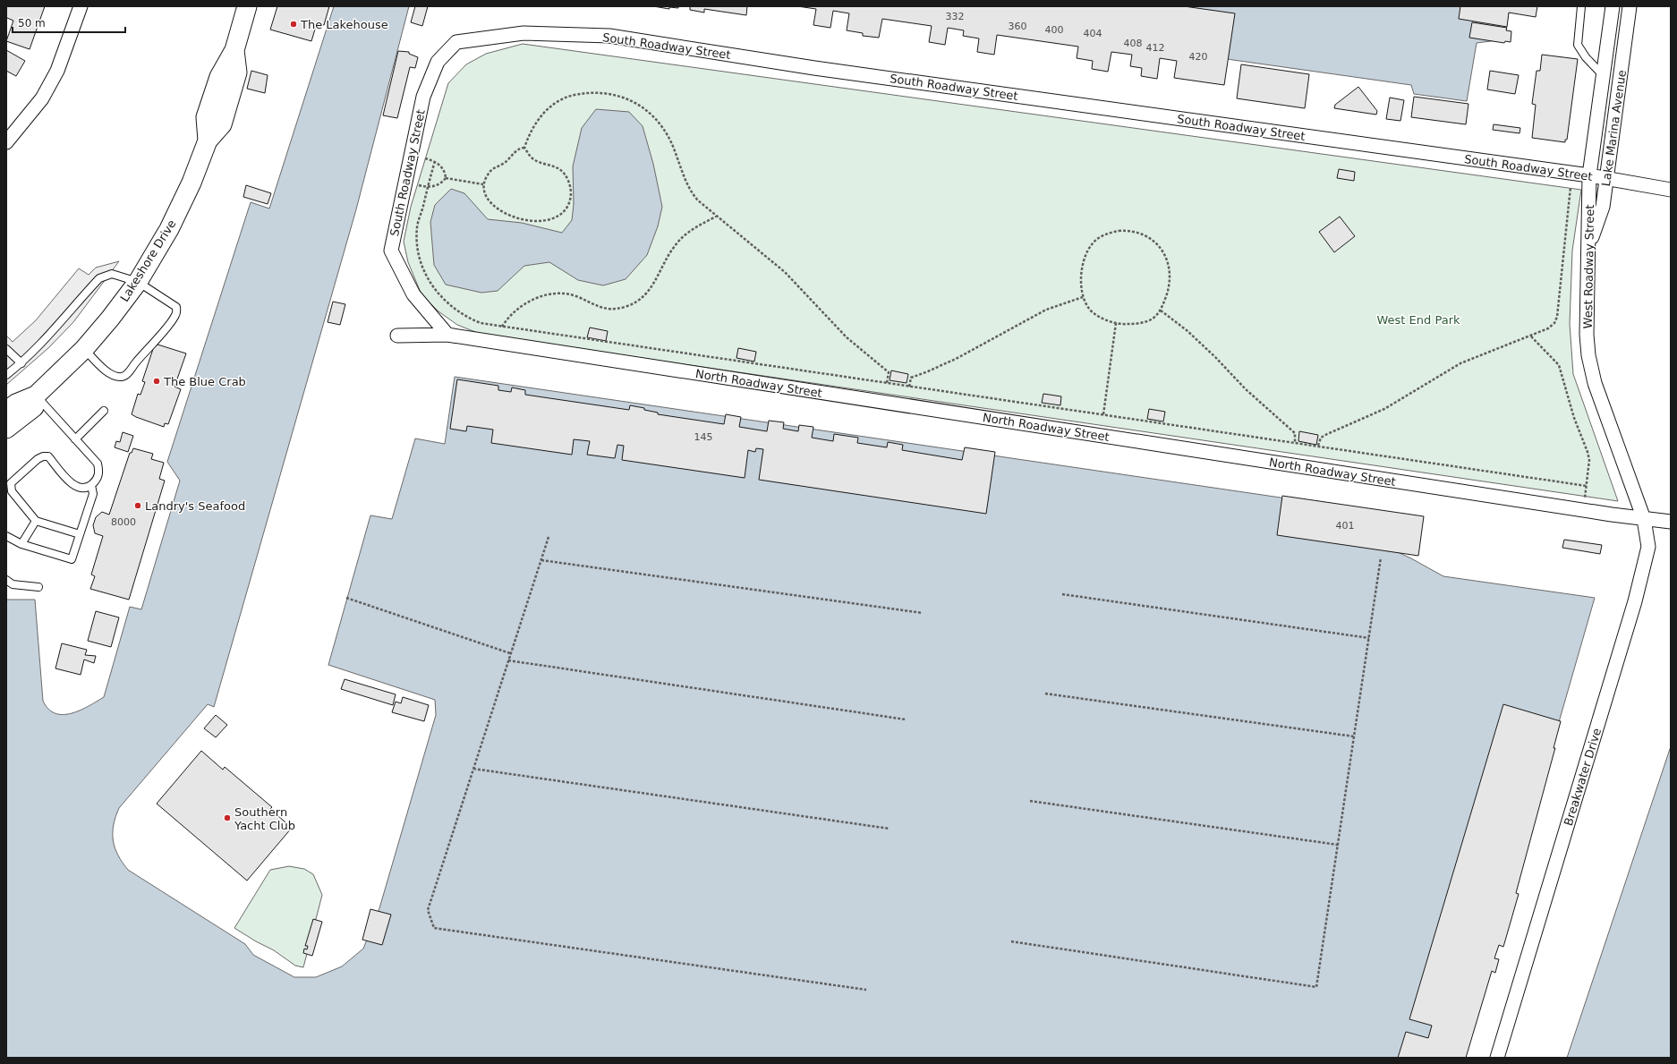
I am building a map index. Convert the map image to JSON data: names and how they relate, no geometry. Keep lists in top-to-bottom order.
{
  "streets": {
    "street": [
      "South Roadway Street",
      "Lake Marina Avenue",
      "Lakeshore Drive",
      "West Roadway Street",
      "North Roadway Street",
      "Breakwater Drive"
    ]
  },
  "crossings": [
    ["South Roadway Street", "Lake Marina Avenue"],
    ["South Roadway Street", "West Roadway Street"],
    ["South Roadway Street", "North Roadway Street"],
    ["Lake Marina Avenue", "West Roadway Street"],
    ["West Roadway Street", "North Roadway Street"],
    ["West Roadway Street", "Breakwater Drive"],
    ["North Roadway Street", "Breakwater Drive"]
  ],
  "parks": ["West End Park"],
  "places": [
    "The Lakehouse",
    "The Blue Crab",
    "Landry's Seafood",
    "Southern Yacht Club"
  ],
  "house_numbers": [
    "332",
    "360",
    "400",
    "404",
    "408",
    "412",
    "420",
    "145",
    "8000",
    "401"
  ],
  "scale_bar": "50 m"
}
